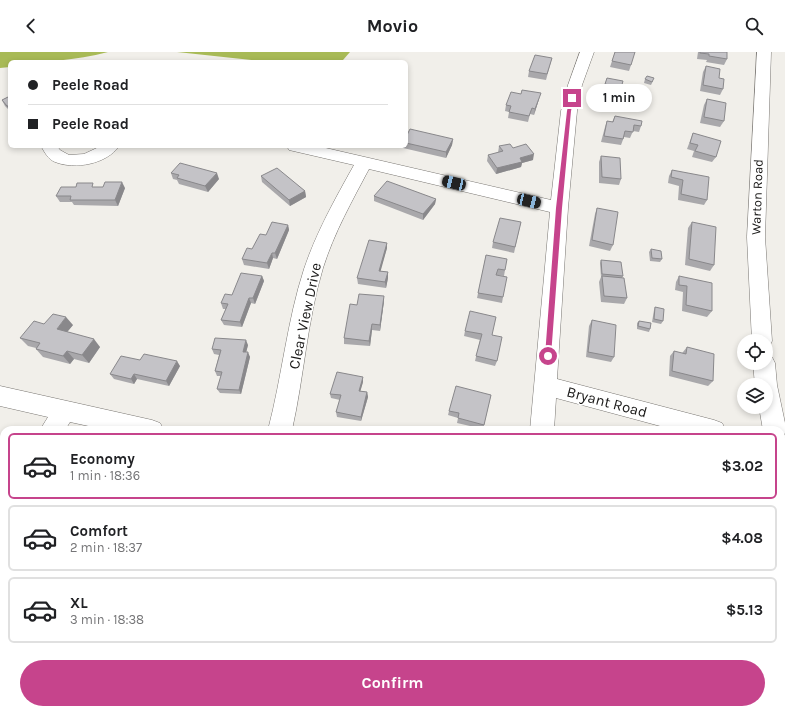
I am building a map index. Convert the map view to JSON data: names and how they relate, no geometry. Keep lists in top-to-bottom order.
{
  "streets": {
    "street": ["Warton Road", "Clear View Drive", "Bryant Road"]
  },
  "page": {
    "header": "Movio",
    "banner": ["Peele Road", "Peele Road"],
    "bubble": "1 min",
    "list": [
      {
        "name": "Economy",
        "note": "1 min · 18:36",
        "value": "$3.02"
      },
      {
        "name": "Comfort",
        "note": "2 min · 18:37",
        "value": "$4.08"
      },
      {
        "name": "XL",
        "note": "3 min · 18:38",
        "value": "$5.13"
      }
    ],
    "buttons": "Confirm"
  }
}
